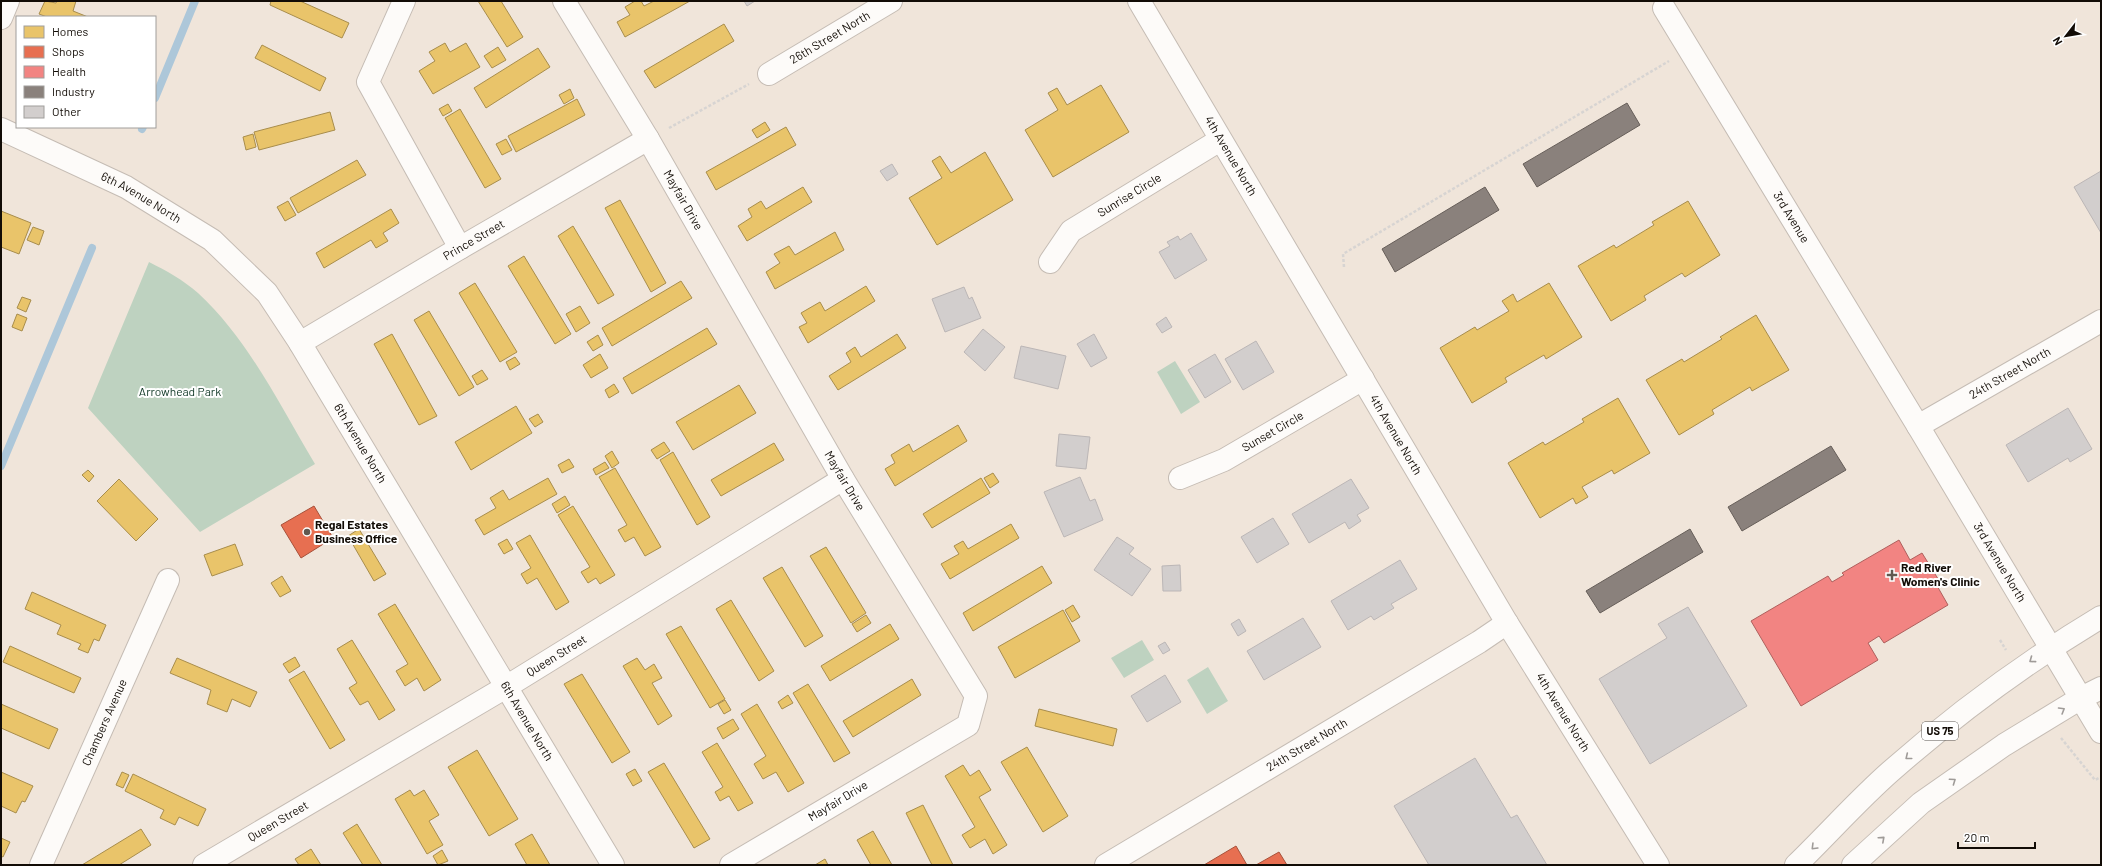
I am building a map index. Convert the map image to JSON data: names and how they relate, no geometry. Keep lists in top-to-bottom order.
{
  "streets": {
    "street": [
      "26th Street North",
      "4th Avenue North",
      "Sunrise Circle",
      "6th Avenue North",
      "Mayfair Drive",
      "3rd Avenue",
      "Prince Street",
      "24th Street North",
      "Sunset Circle",
      "3rd Avenue North",
      "Queen Street",
      "Chambers Avenue",
      "US 75"
    ]
  },
  "crossings": [
    ["4th Avenue North", "Sunrise Circle"],
    ["4th Avenue North", "24th Street North"],
    ["4th Avenue North", "Sunset Circle"],
    ["6th Avenue North", "Prince Street"],
    ["6th Avenue North", "Queen Street"],
    ["Mayfair Drive", "Prince Street"],
    ["Mayfair Drive", "Queen Street"],
    ["3rd Avenue", "24th Street North"],
    ["3rd Avenue", "3rd Avenue North"],
    ["24th Street North", "3rd Avenue North"],
    ["3rd Avenue North", "US 75"]
  ],
  "parks": ["Arrowhead Park"],
  "places": {
    "other": ["Regal Estates Business Office"],
    "health": ["Red River Women's Clinic"]
  },
  "legend": [
    "Homes",
    "Shops",
    "Health",
    "Industry",
    "Other"
  ],
  "scale_bar": "20 m",
  "north": "bottom left"
}
